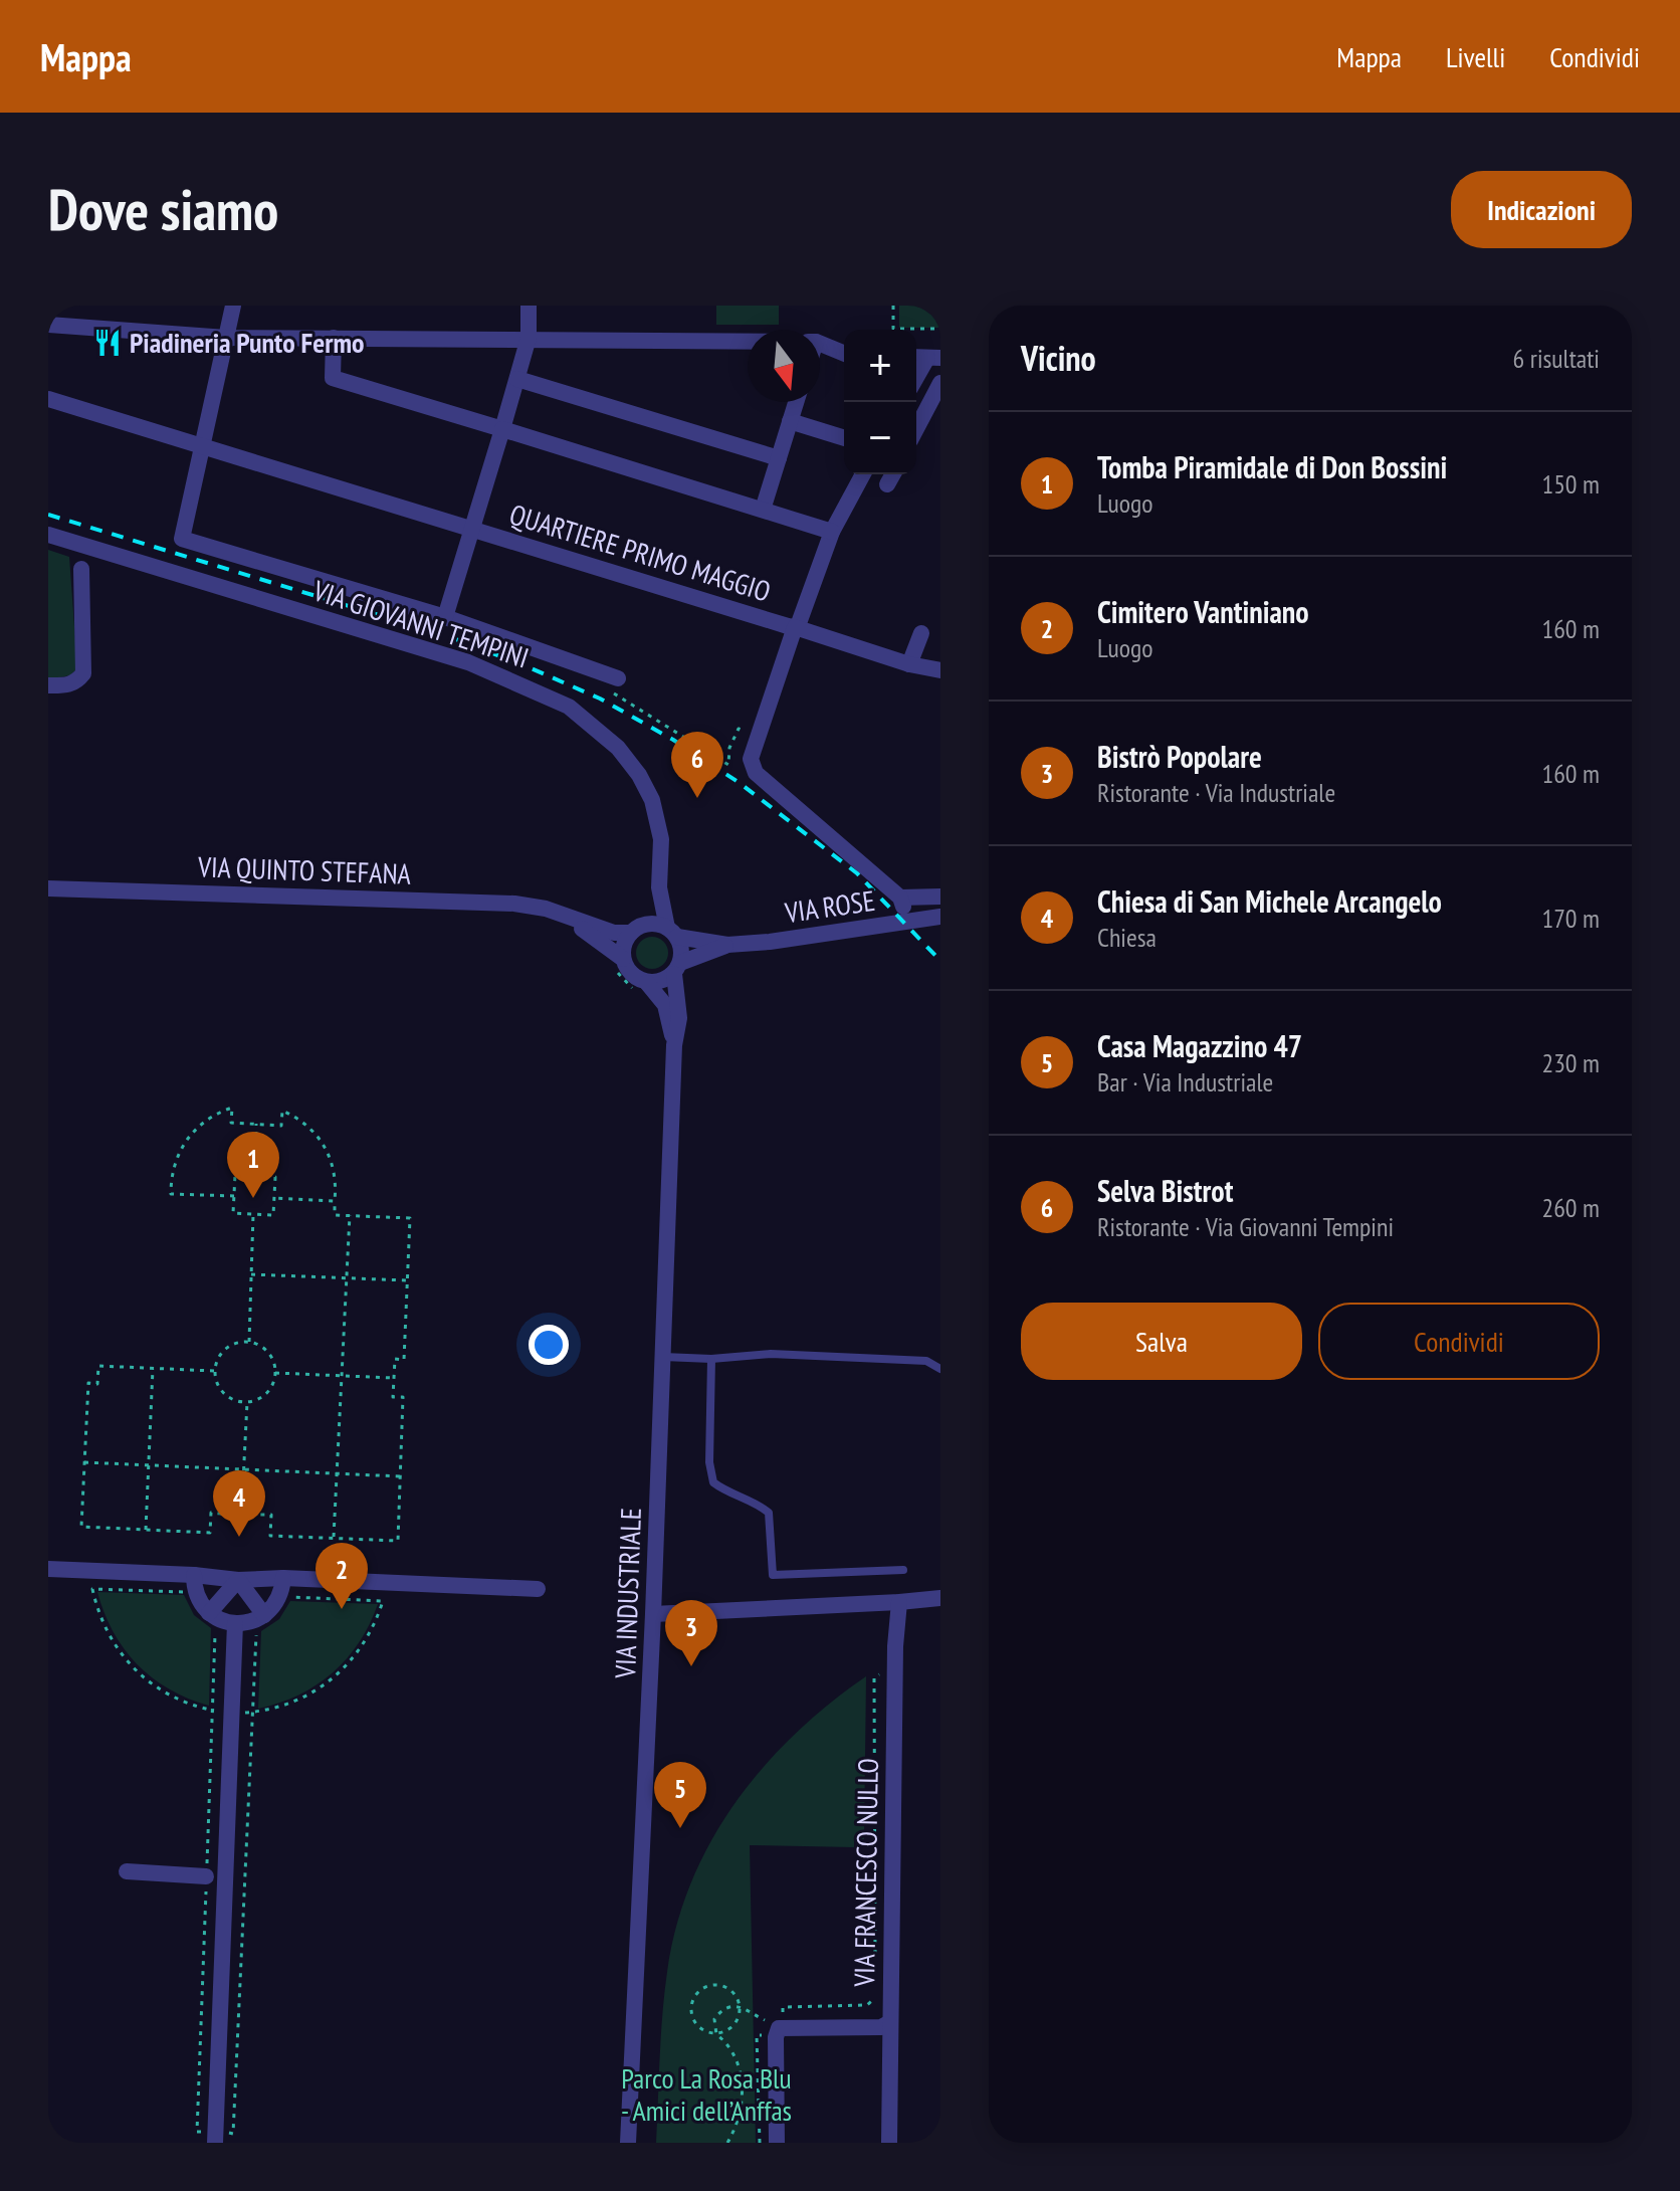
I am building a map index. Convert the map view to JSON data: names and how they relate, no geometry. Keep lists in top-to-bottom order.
{
  "streets": {
    "street": [
      "QUARTIERE PRIMO MAGGIO",
      "VIA GIOVANNI TEMPINI",
      "VIA QUINTO STEFANA",
      "VIA ROSE",
      "VIA INDUSTRIALE",
      "VIA FRANCESCO NULLO"
    ]
  },
  "crossings": [
    ["VIA GIOVANNI TEMPINI", "VIA QUINTO STEFANA"],
    ["VIA GIOVANNI TEMPINI", "VIA ROSE"],
    ["VIA GIOVANNI TEMPINI", "VIA INDUSTRIALE"],
    ["VIA QUINTO STEFANA", "VIA ROSE"],
    ["VIA QUINTO STEFANA", "VIA INDUSTRIALE"],
    ["VIA ROSE", "VIA INDUSTRIALE"]
  ],
  "parks": ["Parco La Rosa Blu - Amici dell’Anffas"],
  "places": {
    "restaurant": ["Piadineria Punto Fermo"]
  },
  "north": "bottom",
  "page": {
    "header": "Mappa",
    "nav": ["Mappa", "Livelli", "Condividi"],
    "buttons": [
      "Indicazioni",
      ["Salva", "Condividi"]
    ],
    "title": "Dove siamo",
    "heading": ["Vicino", "6 risultati"],
    "map_buttons": ["+", "−"],
    "list": [
      {
        "mark": "1",
        "name": "Tomba Piramidale di Don Bossini",
        "note": "Luogo",
        "value": "150 m"
      },
      {
        "mark": "2",
        "name": "Cimitero Vantiniano",
        "note": "Luogo",
        "value": "160 m"
      },
      {
        "mark": "3",
        "name": "Bistrò Popolare",
        "note": "Ristorante · Via Industriale",
        "value": "160 m"
      },
      {
        "mark": "4",
        "name": "Chiesa di San Michele Arcangelo",
        "note": "Chiesa",
        "value": "170 m"
      },
      {
        "mark": "5",
        "name": "Casa Magazzino 47",
        "note": "Bar · Via Industriale",
        "value": "230 m"
      },
      {
        "mark": "6",
        "name": "Selva Bistrot",
        "note": "Ristorante · Via Giovanni Tempini",
        "value": "260 m"
      }
    ],
    "pins": [
      "6",
      "1",
      "4",
      "2",
      "3",
      "5"
    ]
  }
}
